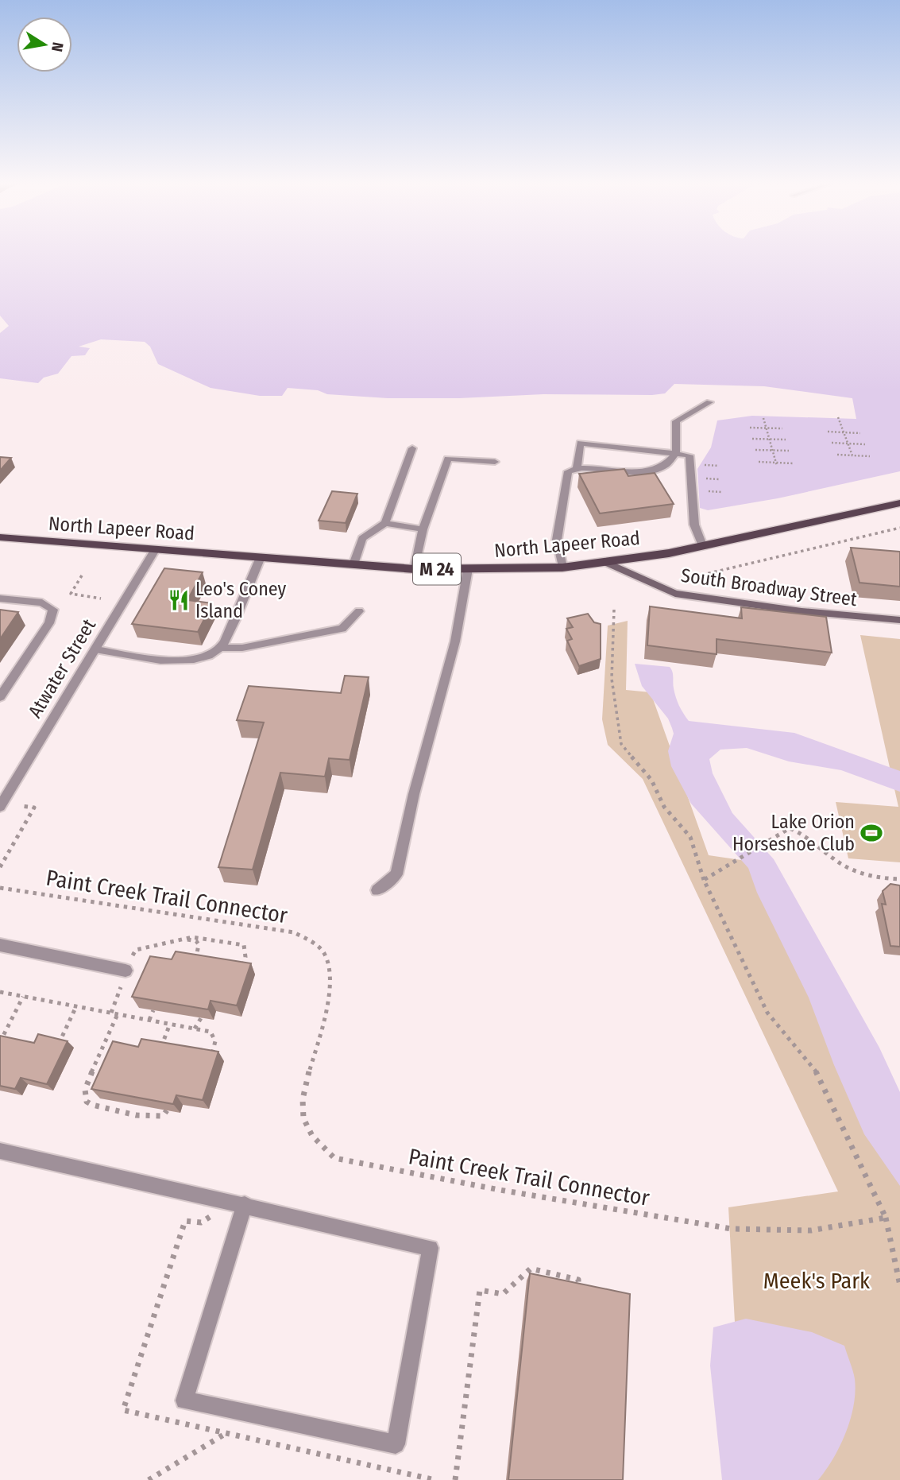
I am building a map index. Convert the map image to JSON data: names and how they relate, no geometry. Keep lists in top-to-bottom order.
{
  "streets": {
    "main road": ["North Lapeer Road", "M 24"],
    "street": ["South Broadway Street", "Atwater Street"],
    "path": ["Paint Creek Trail Connector"]
  },
  "crossings": [
    ["North Lapeer Road", "South Broadway Street"],
    ["North Lapeer Road", "Atwater Street"]
  ],
  "parks": ["Meek's Park"],
  "places": {
    "restaurant": ["Leo's Coney Island"],
    "sports": ["Lake Orion Horseshoe Club"]
  },
  "north": "right"
}
